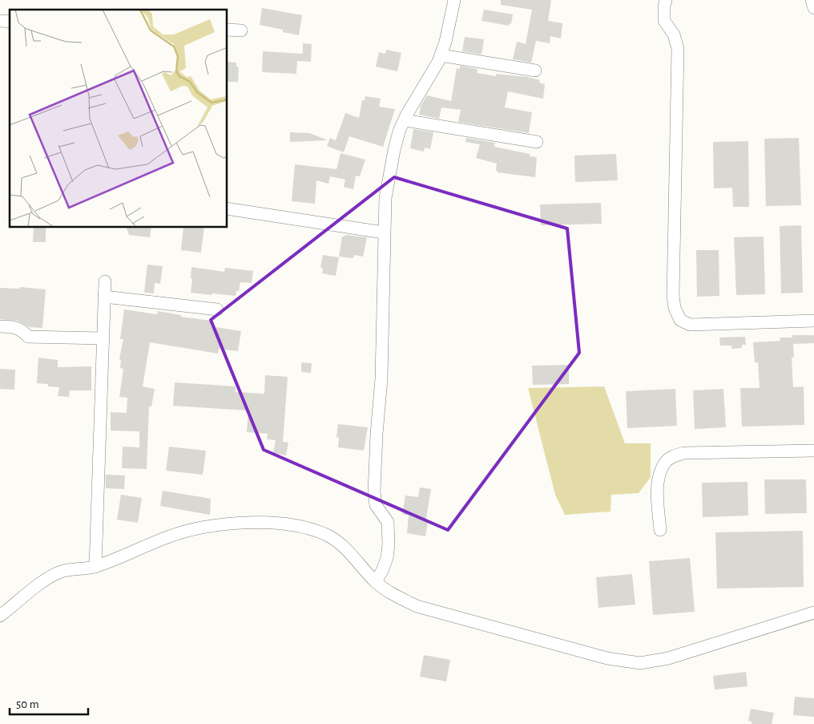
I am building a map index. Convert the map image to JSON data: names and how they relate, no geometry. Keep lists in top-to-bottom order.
{
  "scale_bar": "50 m"
}
